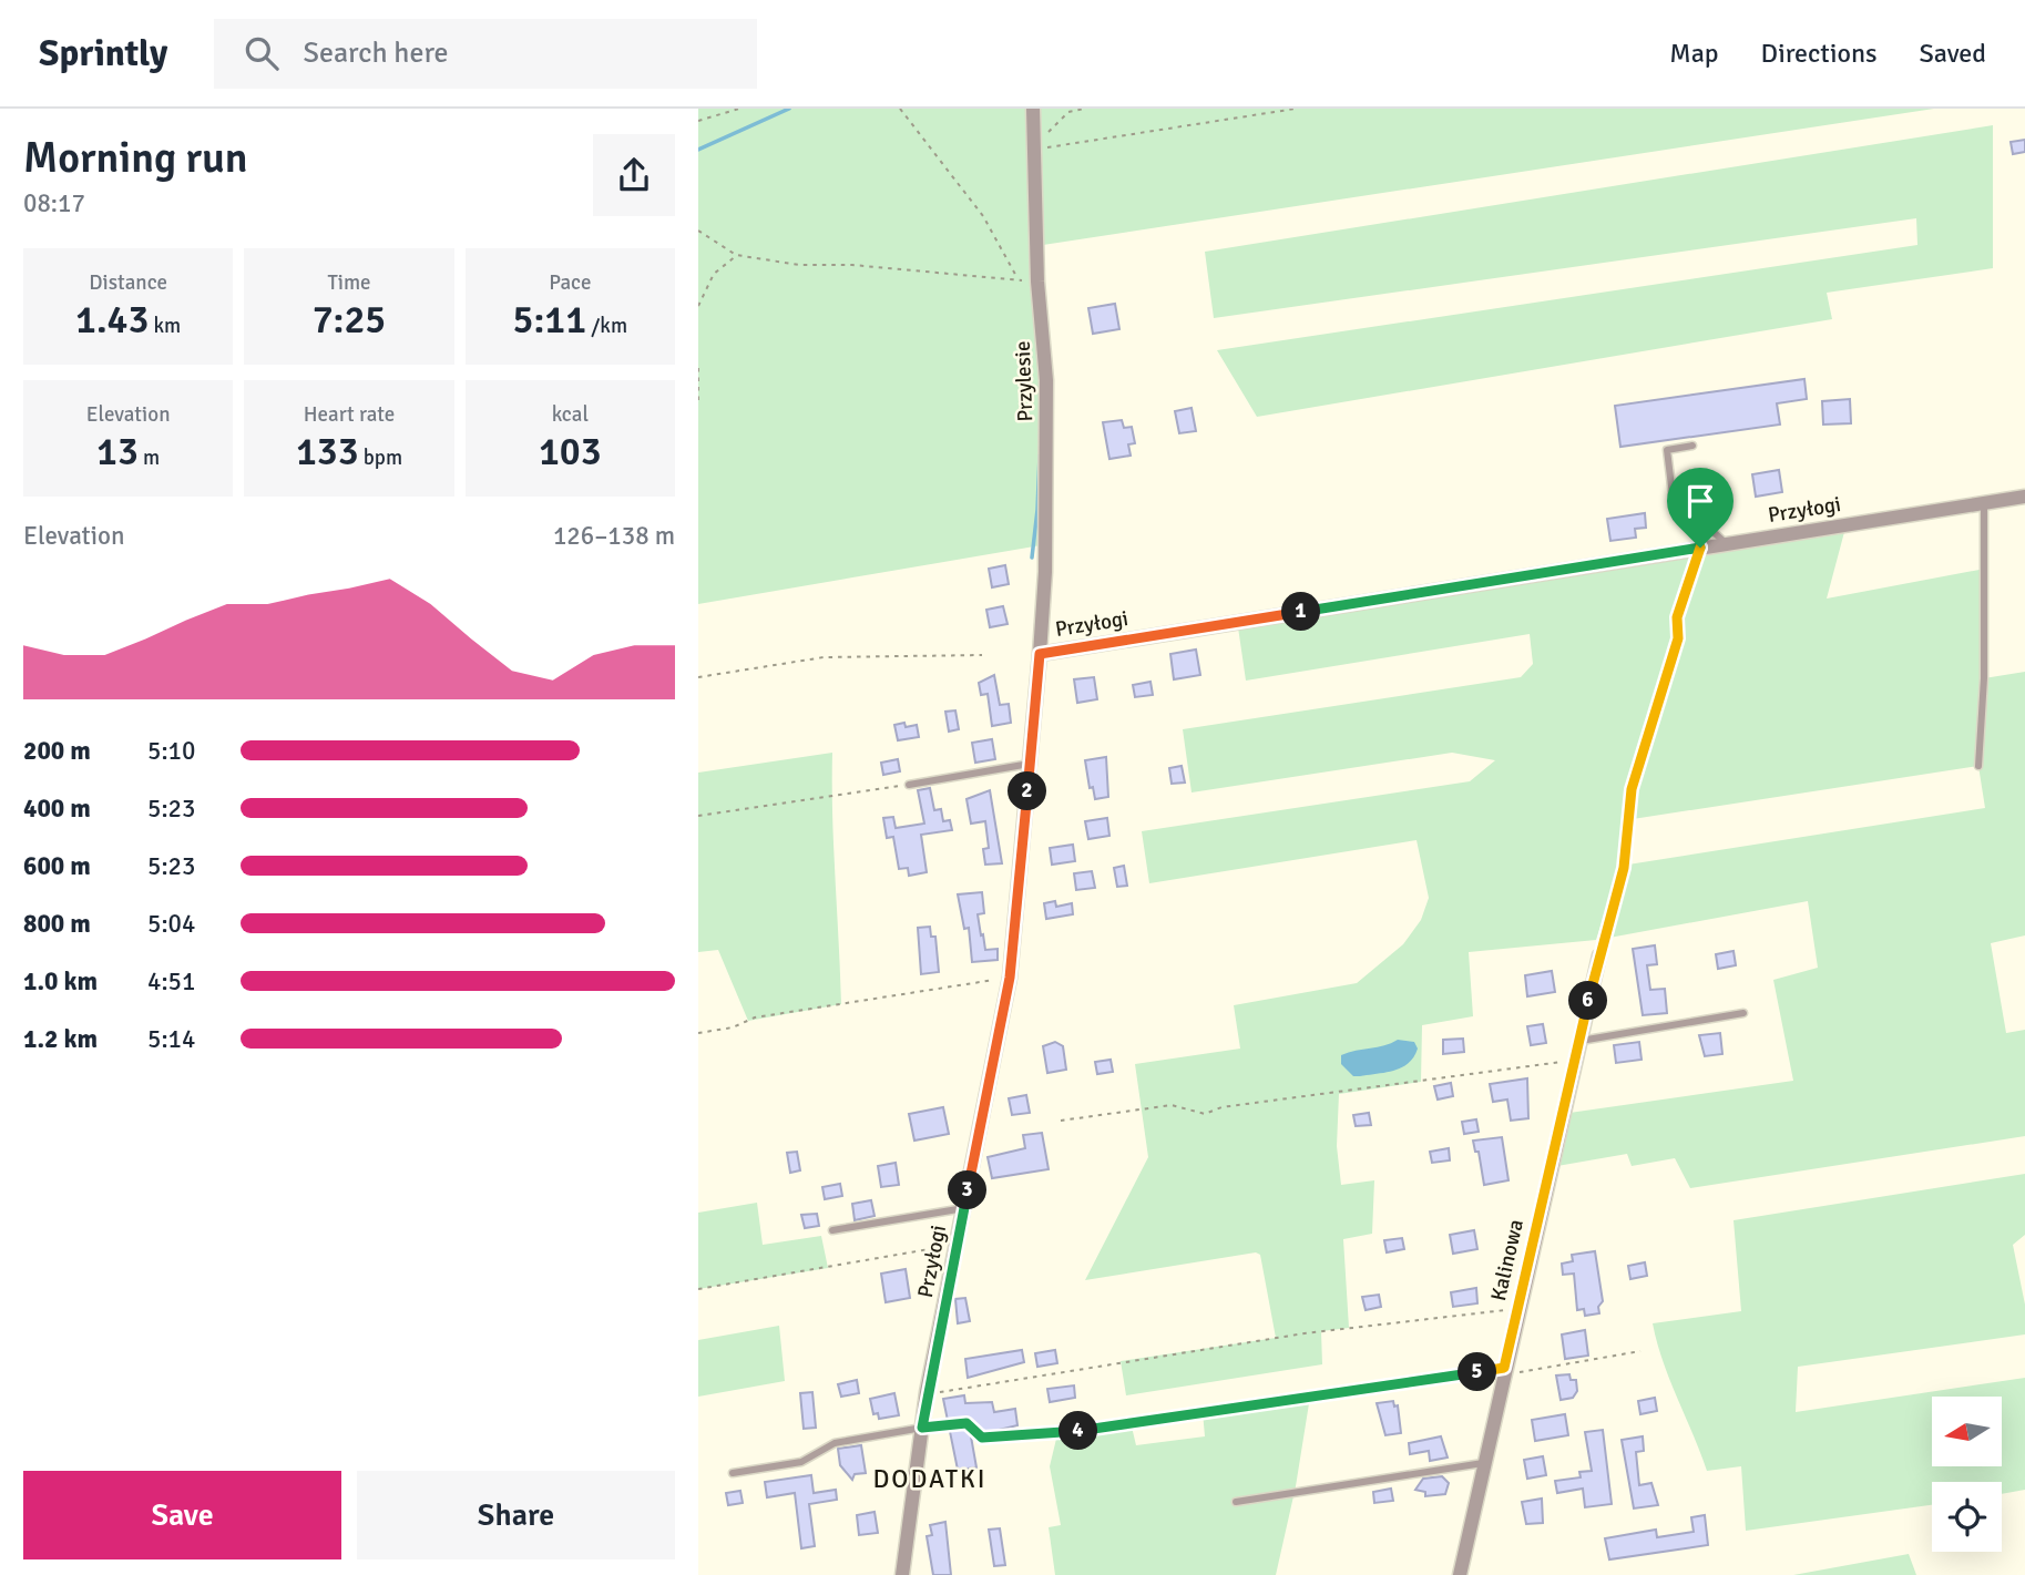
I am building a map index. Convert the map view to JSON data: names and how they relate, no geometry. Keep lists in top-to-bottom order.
{
  "streets": {
    "street": ["Przylesie", "Przyłogi", "Kalinowa"]
  },
  "crossings": [
    ["Przylesie", "Przyłogi"]
  ],
  "districts": ["DODATKI"],
  "north": "left",
  "page": {
    "header": "Sprintly",
    "search": "Search here",
    "nav": ["Map", "Directions", "Saved"],
    "heading": ["Morning run", "08:17"],
    "stats": [
      ["Distance", "1.43 km"],
      ["Time", "7:25"],
      ["Pace", "5:11 /km"],
      ["Elevation", "13 m"],
      ["Heart rate", "133 bpm"],
      ["kcal", "103"]
    ],
    "chart": ["Elevation", "126–138 m"],
    "pins": [
      "1",
      "2",
      "6",
      "3",
      "5",
      "4"
    ],
    "list": [
      {
        "name": "200 m",
        "note": "5:10"
      },
      {
        "name": "400 m",
        "note": "5:23"
      },
      {
        "name": "600 m",
        "note": "5:23"
      },
      {
        "name": "800 m",
        "note": "5:04"
      },
      {
        "name": "1.0 km",
        "note": "4:51"
      },
      {
        "name": "1.2 km",
        "note": "5:14"
      }
    ],
    "buttons": ["Save", "Share"]
  }
}
